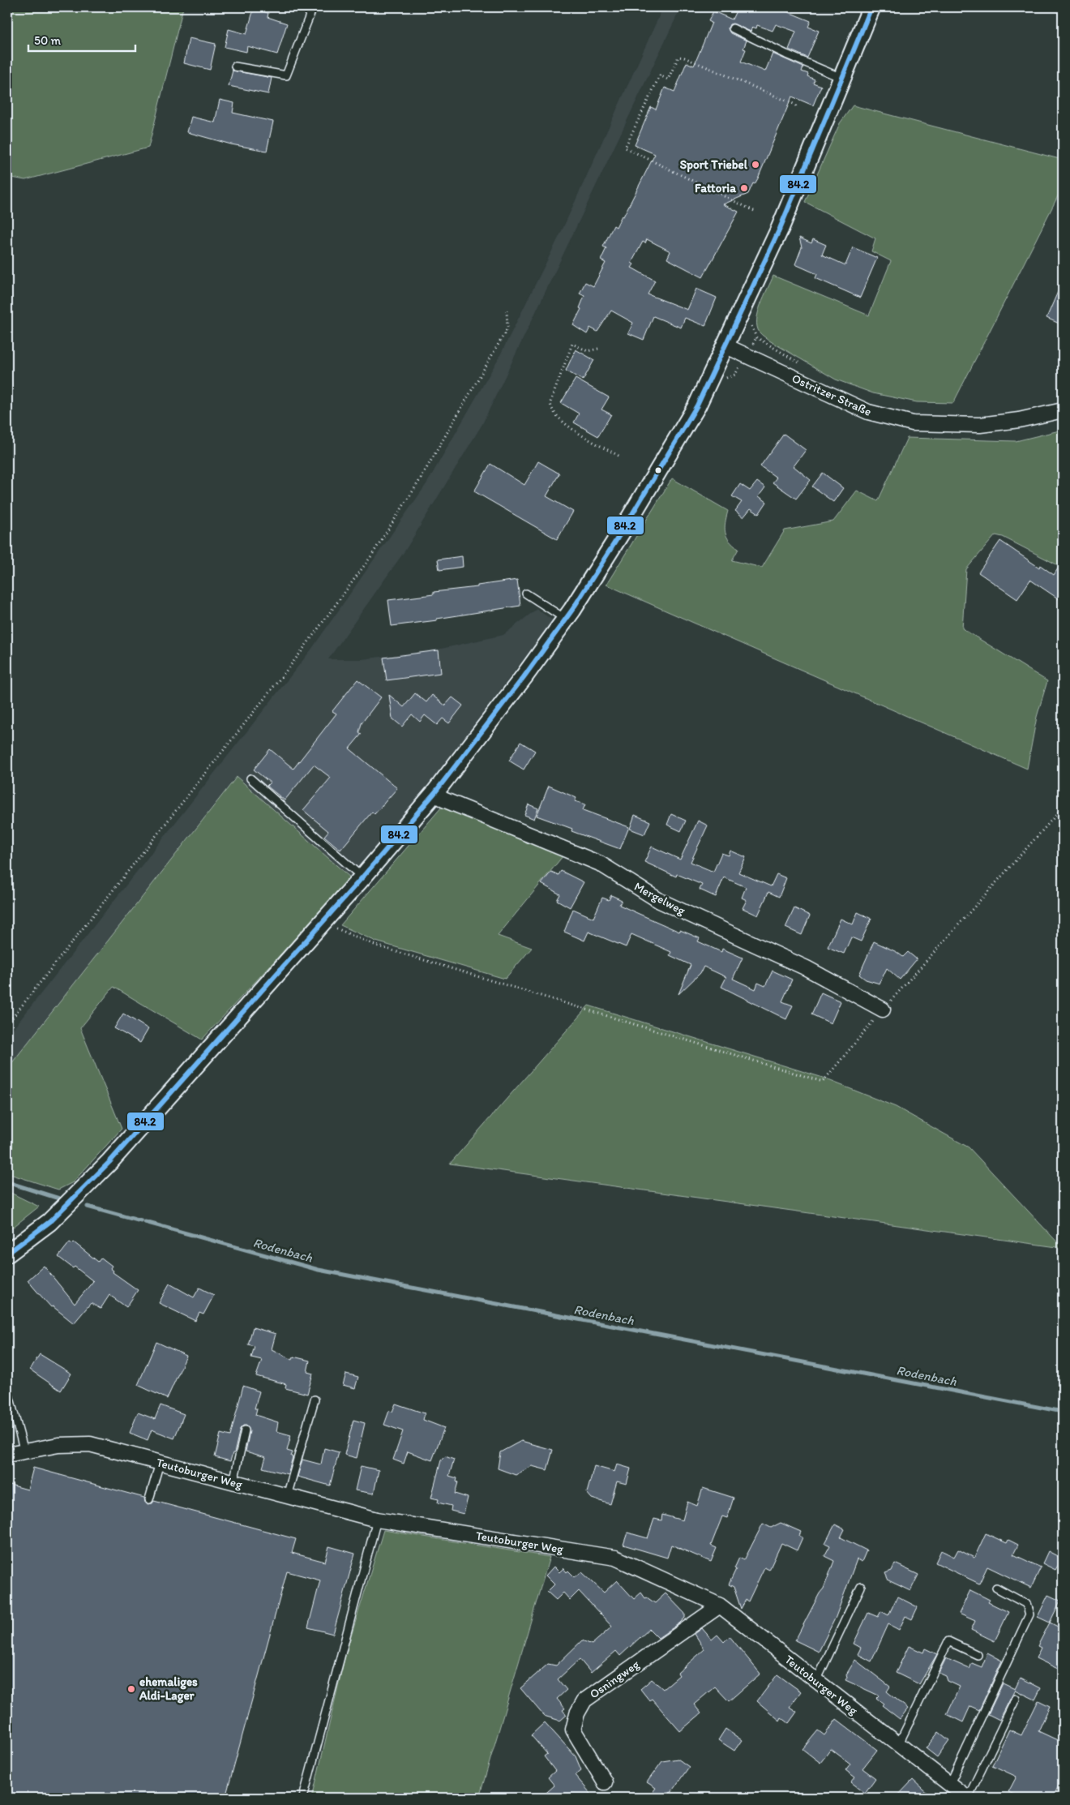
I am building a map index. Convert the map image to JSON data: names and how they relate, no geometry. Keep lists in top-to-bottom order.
{
  "streets": {
    "street": [
      "Ostritzer Straße",
      "Mergelweg",
      "Teutoburger Weg",
      "Osningweg"
    ]
  },
  "crossings": [
    ["Teutoburger Weg", "Osningweg"]
  ],
  "water": ["Rodenbach"],
  "places": ["Sport Triebel", "Fattoria", "ehemaliges Aldi-Lager"],
  "lines": ["transit line 84.2"],
  "scale_bar": "50 m"
}
